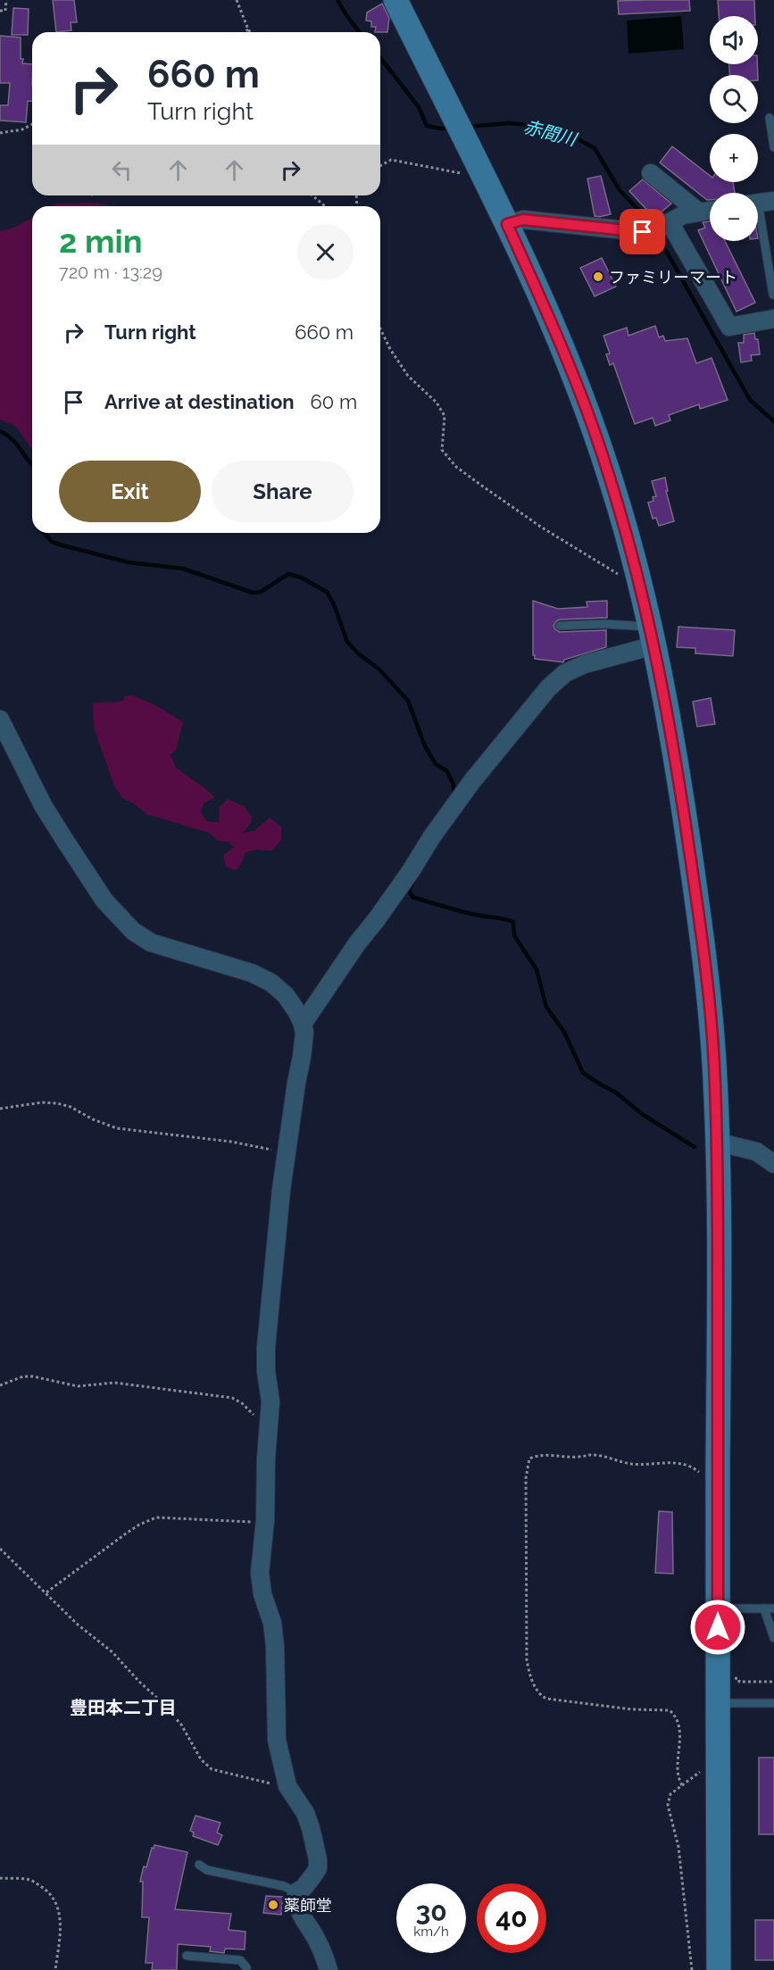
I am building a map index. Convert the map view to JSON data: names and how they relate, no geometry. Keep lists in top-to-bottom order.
{
  "districts": ["豊田本二丁目"],
  "water": ["赤間川"],
  "places": ["ファミリーマート", "薬師堂"],
  "page": {
    "map_buttons": ["+", "−"],
    "turn": ["660 m", "Turn right"],
    "heading": ["2 min", "720 m · 13:29"],
    "list": [
      {
        "name": "Turn right",
        "value": "660 m"
      },
      {
        "name": "Arrive at destination",
        "value": "60 m"
      }
    ],
    "buttons": ["Exit", "Share"],
    "speed": "30 km/h",
    "limit": "40"
  }
}
